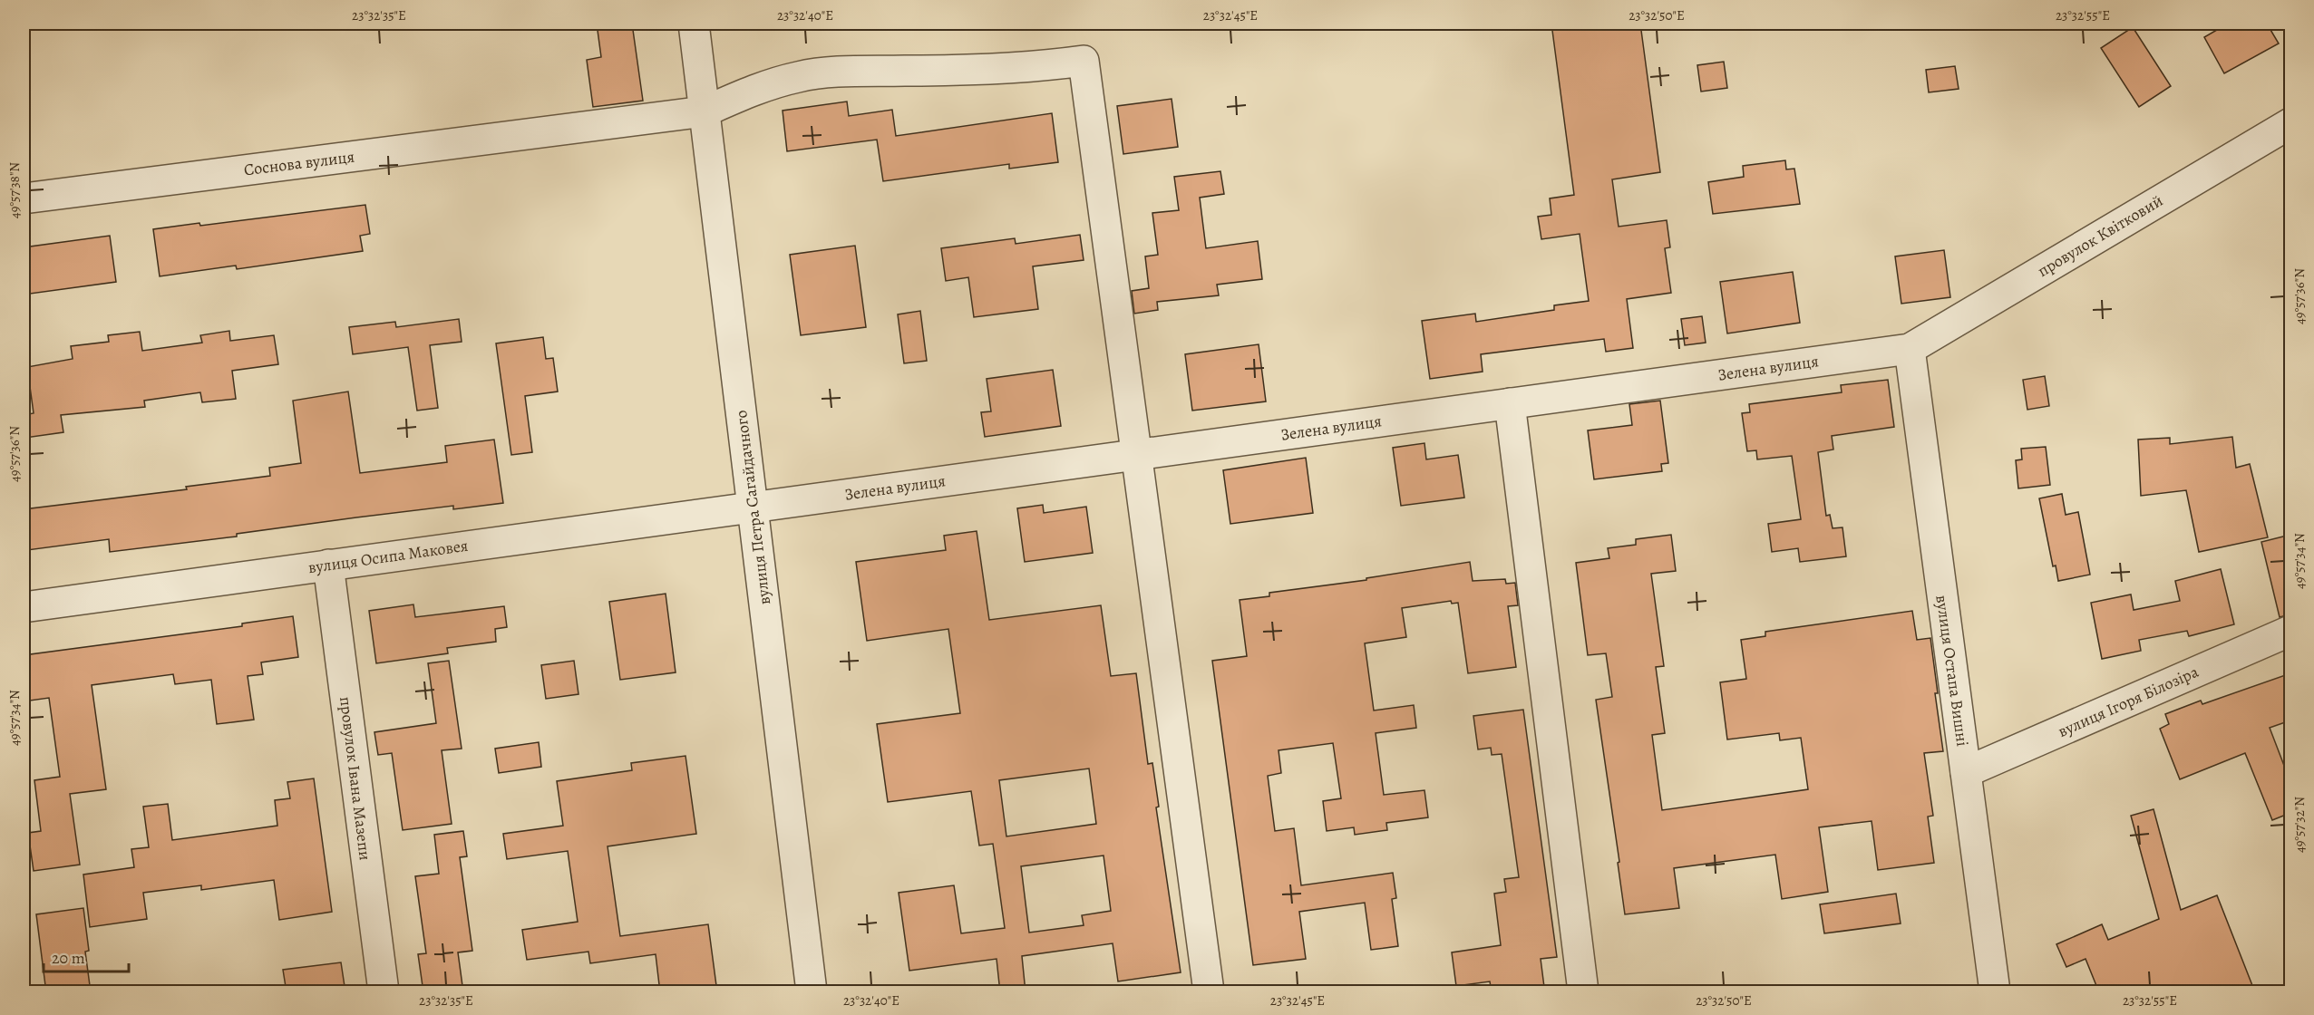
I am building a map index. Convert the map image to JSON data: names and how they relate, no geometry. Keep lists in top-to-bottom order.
{
  "streets": {
    "street": [
      "Соснова вулиця",
      "провулок Квітковий",
      "Зелена вулиця",
      "вулиця Петра Сагайдачного",
      "вулиця Осипа Маковея",
      "вулиця Остапа Вишні",
      "вулиця Ігоря Білозіра",
      "провулок Івана Мазепи"
    ]
  },
  "crossings": [
    ["Соснова вулиця", "Зелена вулиця"],
    ["Соснова вулиця", "вулиця Петра Сагайдачного"],
    ["провулок Квітковий", "Зелена вулиця"],
    ["провулок Квітковий", "вулиця Остапа Вишні"],
    ["Зелена вулиця", "вулиця Петра Сагайдачного"],
    ["Зелена вулиця", "вулиця Осипа Маковея"],
    ["Зелена вулиця", "вулиця Остапа Вишні"],
    ["вулиця Петра Сагайдачного", "вулиця Осипа Маковея"],
    ["вулиця Осипа Маковея", "провулок Івана Мазепи"],
    ["вулиця Остапа Вишні", "вулиця Ігоря Білозіра"]
  ],
  "scale_bar": "20 m",
  "coordinates": [
    "23°32'35\"E",
    "23°32'40\"E",
    "23°32'45\"E",
    "23°32'50\"E",
    "23°32'55\"E",
    "49°57'38\"N",
    "49°57'36\"N",
    "49°57'34\"N",
    "49°57'32\"N"
  ]
}
